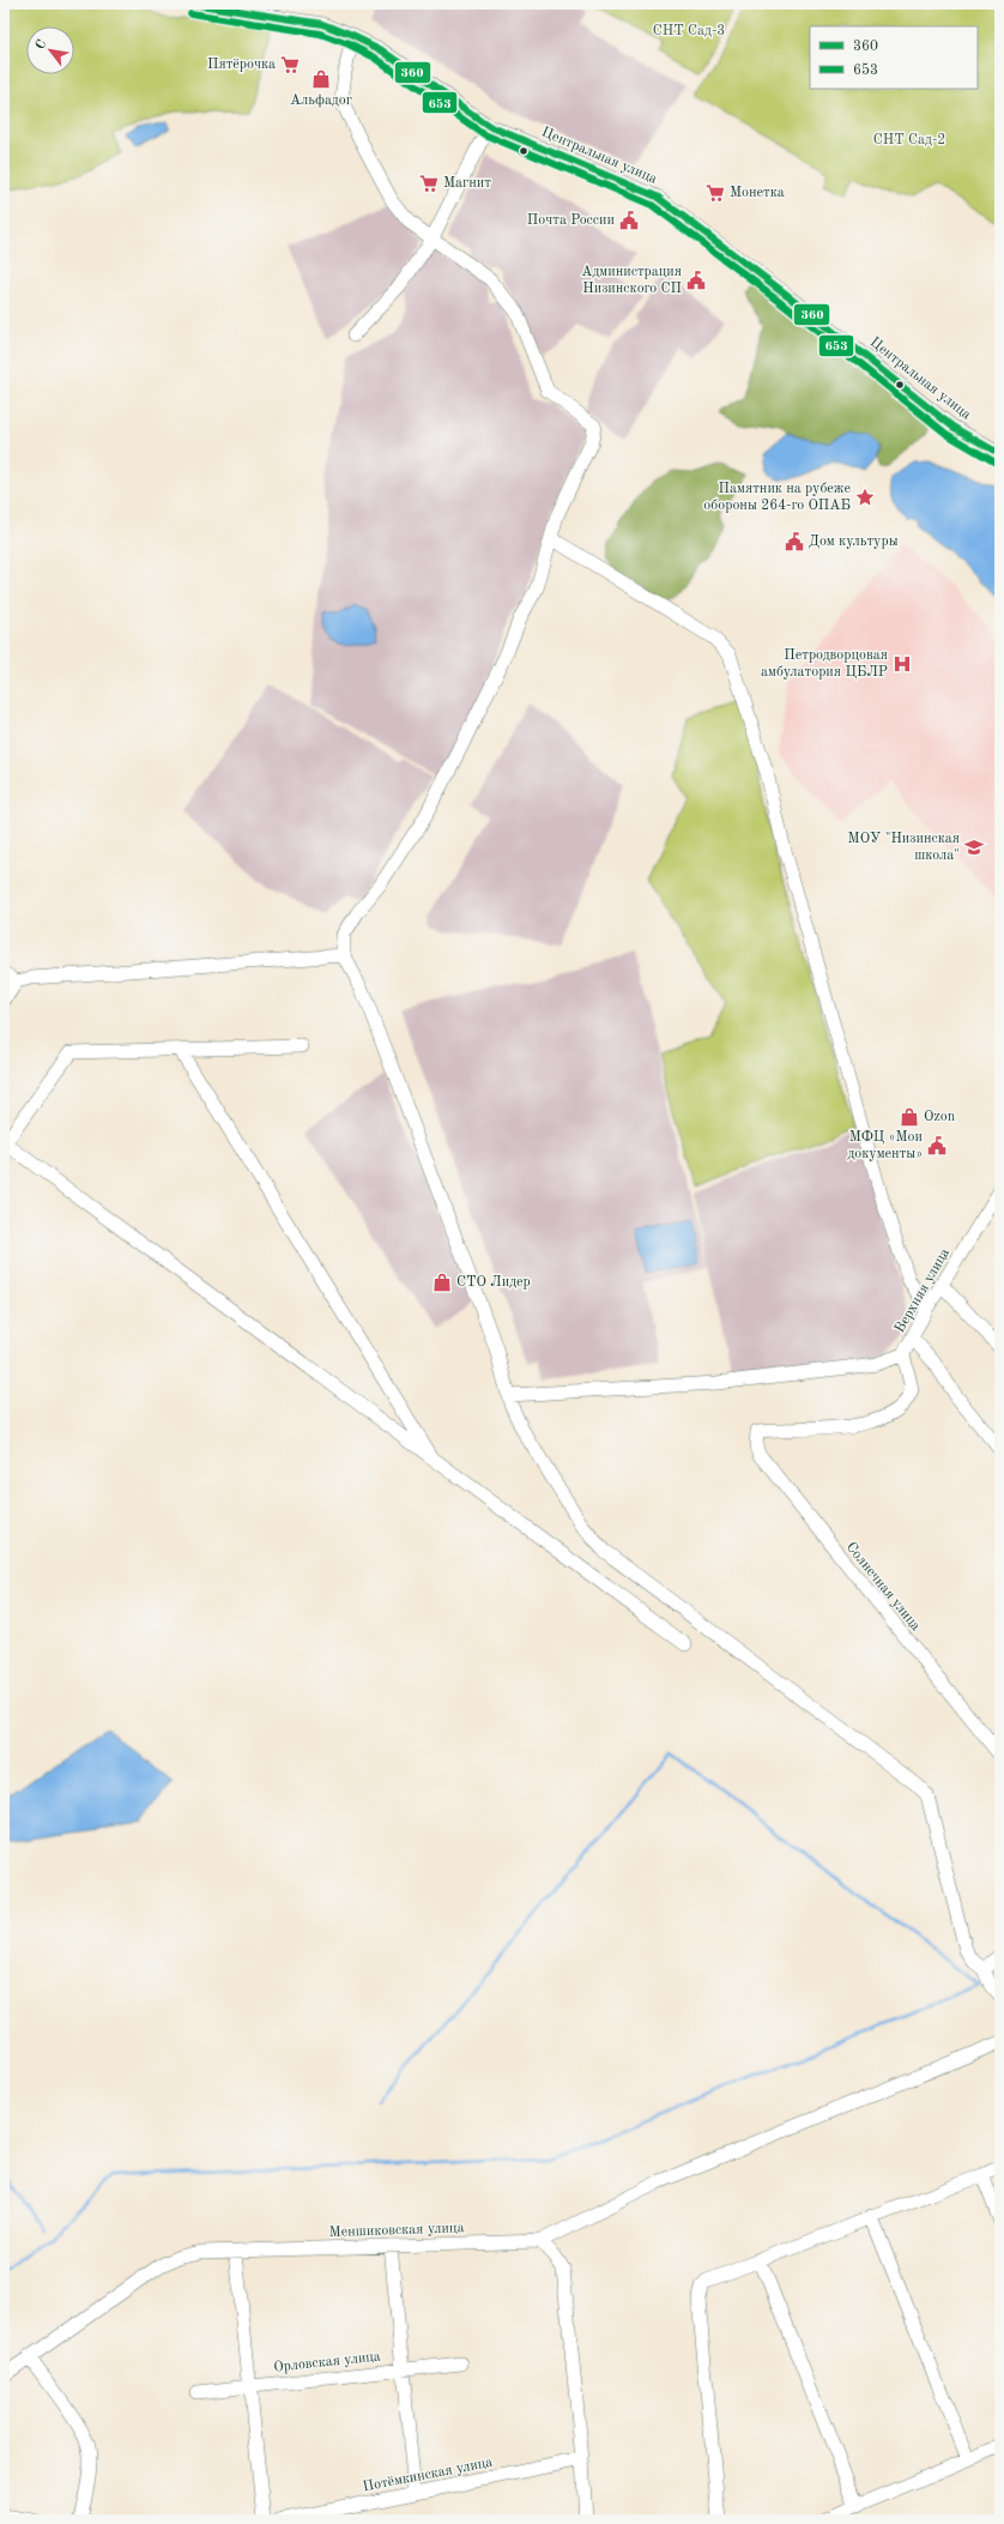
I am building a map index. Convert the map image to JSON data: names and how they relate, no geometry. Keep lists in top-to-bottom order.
{
  "streets": {
    "street": [
      "Центральная улица",
      "Верхняя улица",
      "Солнечная улица",
      "Меншиковская улица",
      "Орловская улица",
      "Потёмкинская улица"
    ]
  },
  "crossings": [
    ["Верхняя улица", "Солнечная улица"]
  ],
  "parks": ["СНТ Сад-3", "СНТ Сад-2"],
  "places": {
    "supermarket": ["Пятёрочка", "Магнит", "Монетка"],
    "shop": ["Альфадог", "Ozon", "СТО Лидер"],
    "public building": [
      "Почта России",
      "Администрация Низинского СП",
      "Дом культуры",
      "МФЦ «Мои документы»"
    ],
    "place": ["Памятник на рубеже обороны 264-го ОПАБ"],
    "hospital": ["Петродворцовая амбулатория ЦБЛР"],
    "school or university": ["МОУ \"Низинская школа\""]
  },
  "lines": ["transit line 360", "transit line 653"],
  "legend": ["360", "653"],
  "north": "top left"
}
